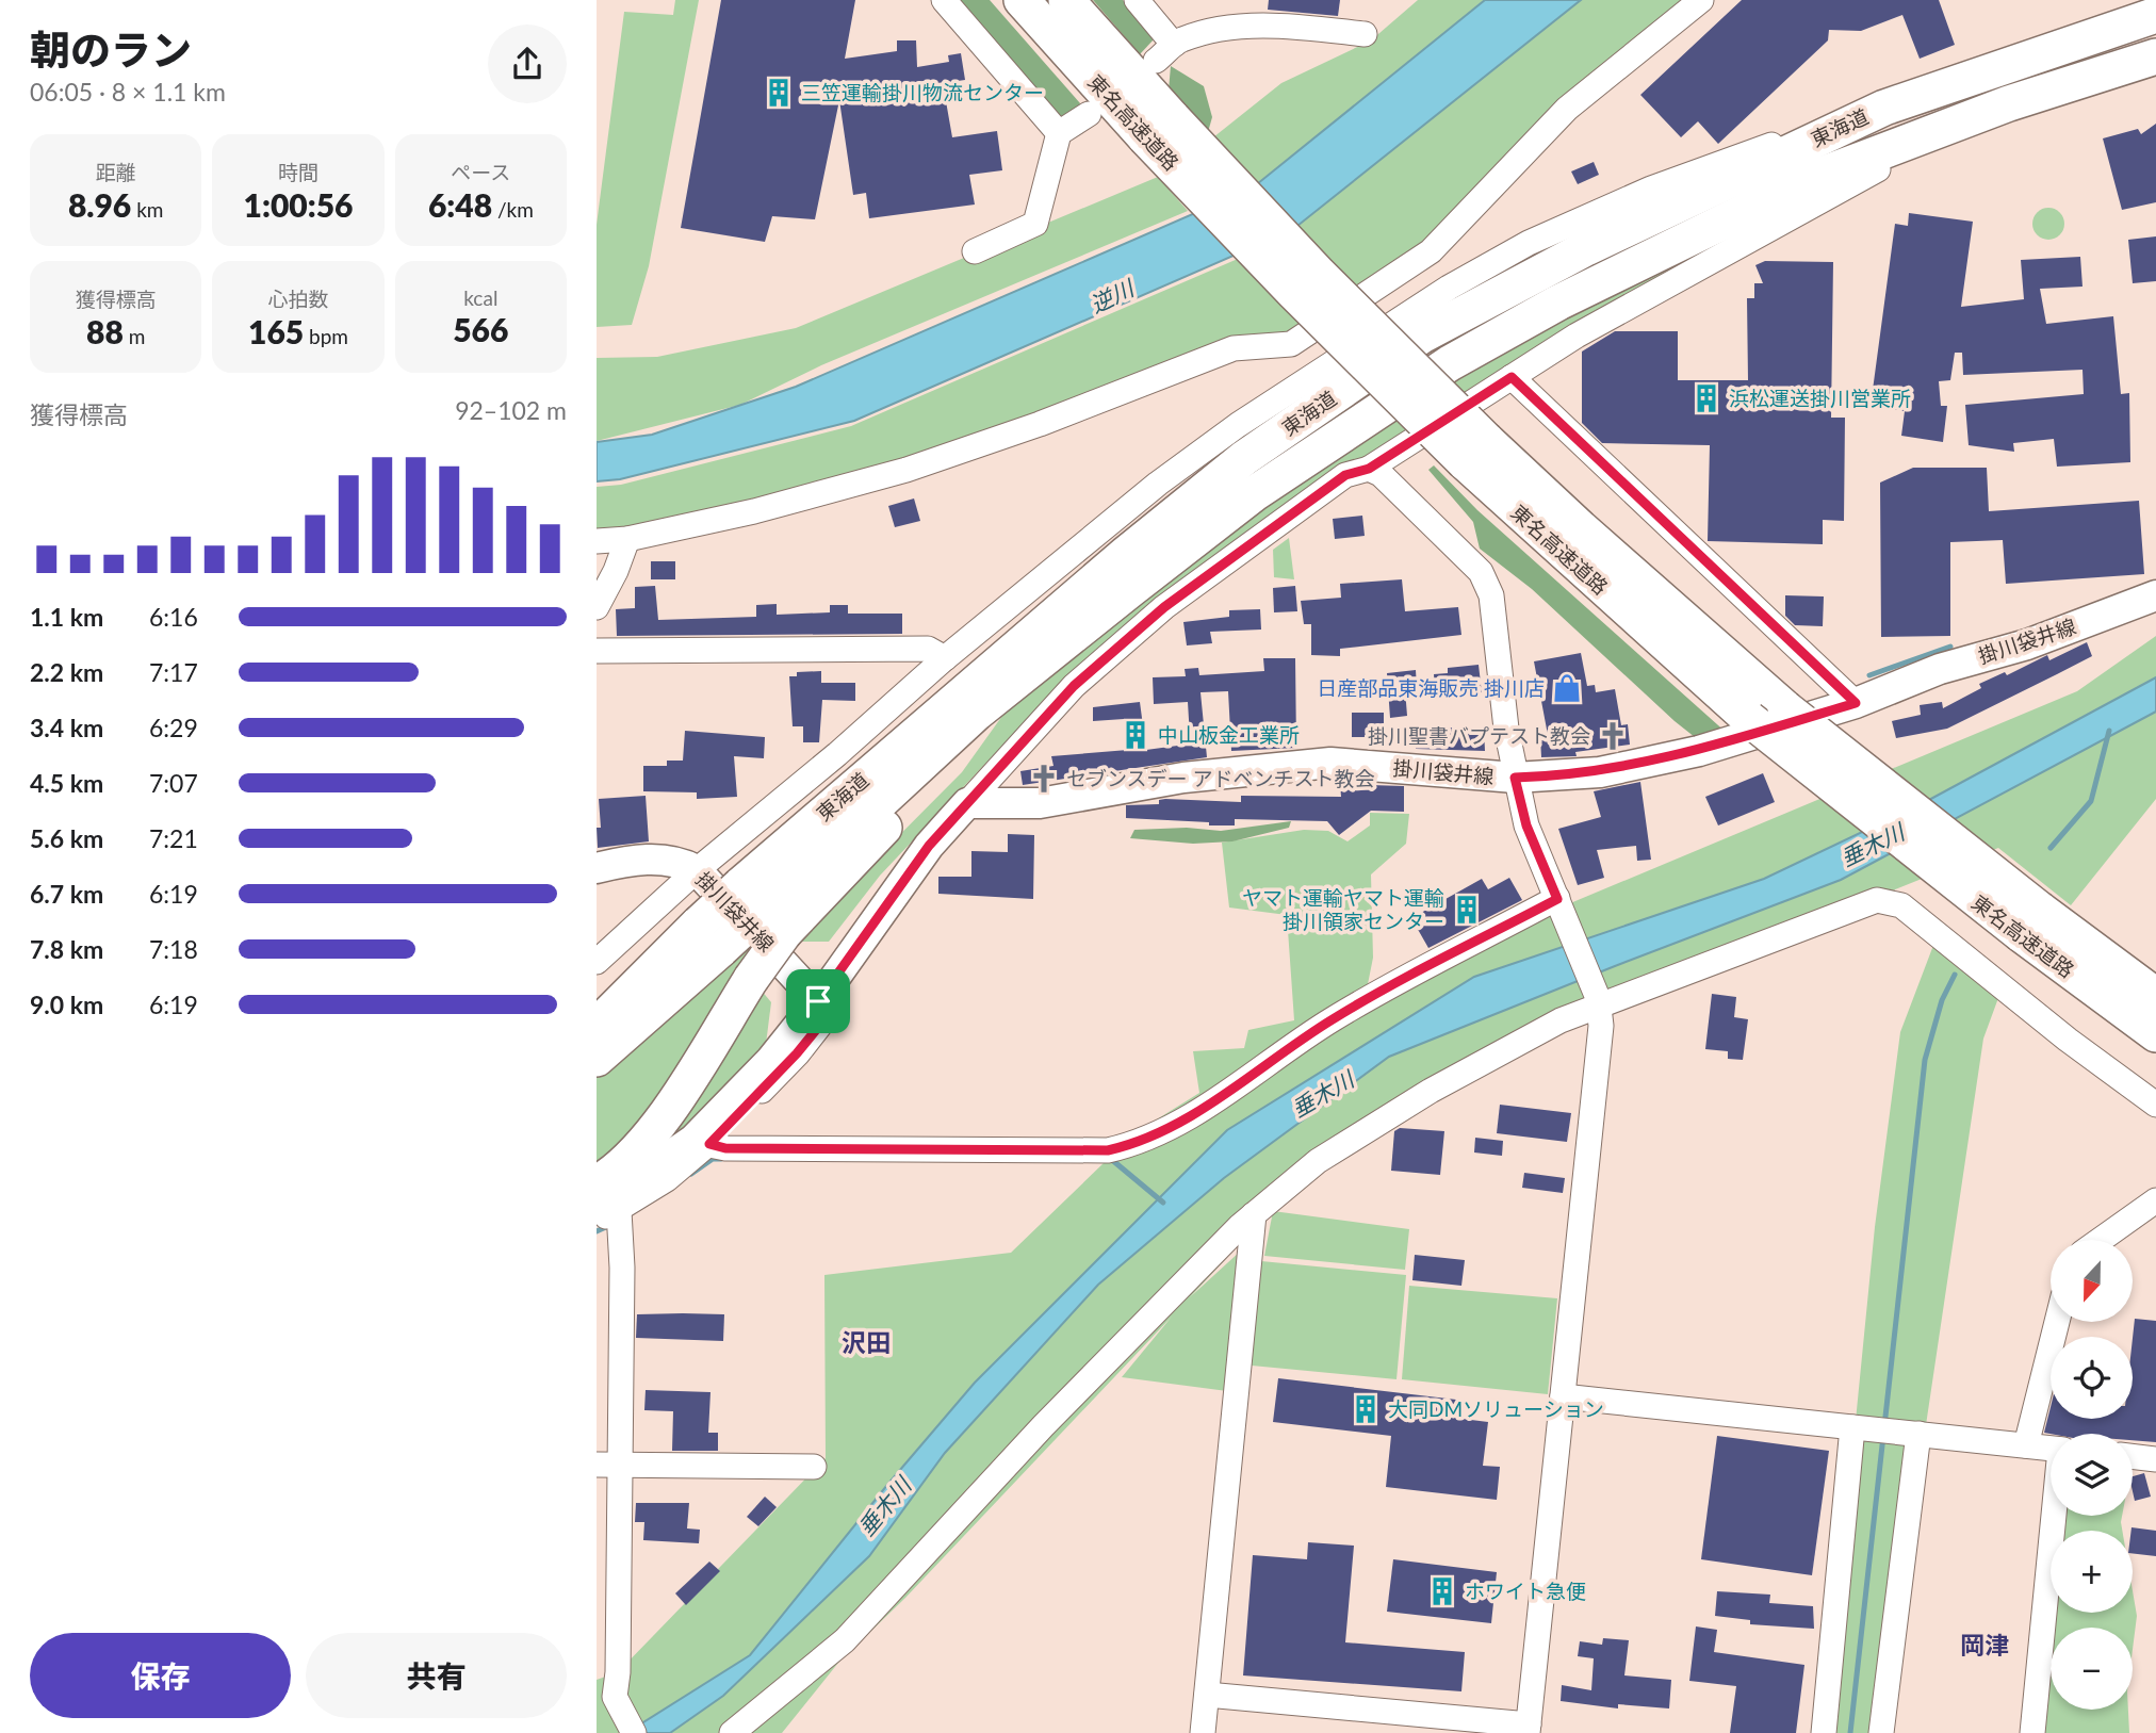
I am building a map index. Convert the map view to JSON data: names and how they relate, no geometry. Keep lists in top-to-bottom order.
{
  "streets": {
    "highway": ["東名高速道路", "東海道"],
    "main road": ["掛川袋井線"]
  },
  "districts": ["沢田", "岡津"],
  "water": ["逆川", "垂木川"],
  "places": {
    "building": [
      "三笠運輸掛川物流センター",
      "浜松運送掛川営業所",
      "中山板金工業所",
      "ヤマト運輸ヤマト運輸 掛川領家センター",
      "大同DMソリューション",
      "ホワイト急便"
    ],
    "shop": ["日産部品東海販売 掛川店"],
    "church": ["掛川聖書バプテスト教会", "セブンスデー アドベンチスト教会"]
  },
  "north": "bottom",
  "page": {
    "heading": ["朝のラン", "06:05 · 8 × 1.1 km"],
    "stats": [
      ["距離", "8.96 km"],
      ["時間", "1:00:56"],
      ["ペース", "6:48 /km"],
      ["獲得標高", "88 m"],
      ["心拍数", "165 bpm"],
      ["kcal", "566"]
    ],
    "chart": ["獲得標高", "92–102 m"],
    "list": [
      {
        "name": "1.1 km",
        "note": "6:16"
      },
      {
        "name": "2.2 km",
        "note": "7:17"
      },
      {
        "name": "3.4 km",
        "note": "6:29"
      },
      {
        "name": "4.5 km",
        "note": "7:07"
      },
      {
        "name": "5.6 km",
        "note": "7:21"
      },
      {
        "name": "6.7 km",
        "note": "6:19"
      },
      {
        "name": "7.8 km",
        "note": "7:18"
      },
      {
        "name": "9.0 km",
        "note": "6:19"
      }
    ],
    "map_buttons": ["+", "−"],
    "buttons": ["保存", "共有"]
  }
}
